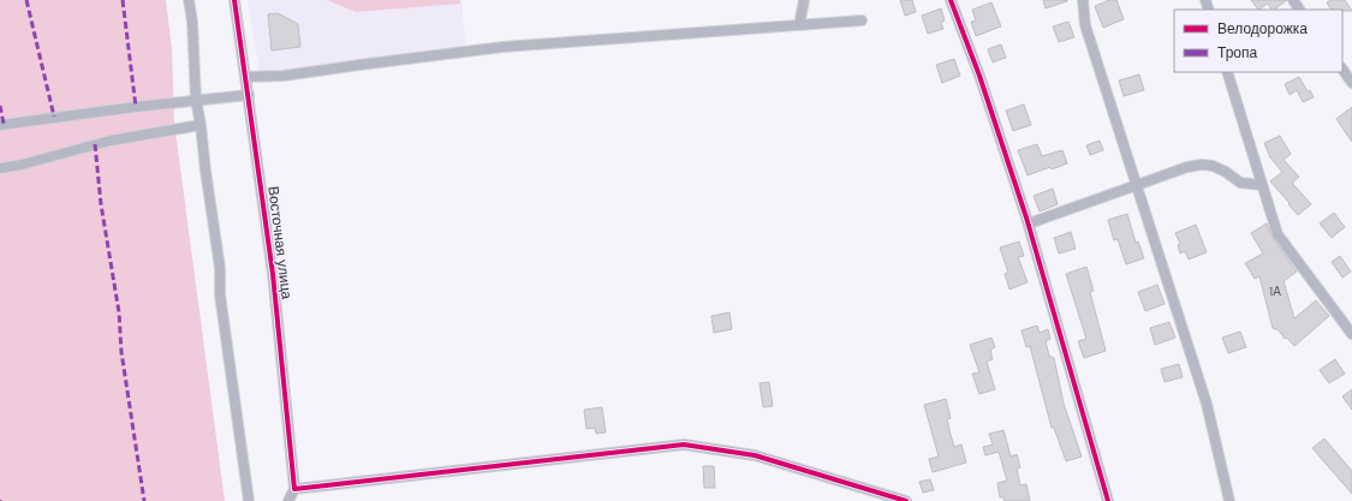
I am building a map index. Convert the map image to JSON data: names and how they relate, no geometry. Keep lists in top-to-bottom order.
{
  "streets": {
    "street": ["Восточная улица"]
  },
  "house_numbers": ["1А"],
  "legend": ["Велодорожка", "Тропа"]
}
